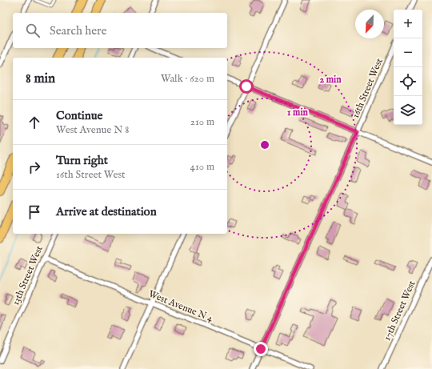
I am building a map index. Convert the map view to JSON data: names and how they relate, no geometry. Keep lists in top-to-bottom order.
{
  "streets": {
    "street": [
      "16th Street West",
      "13th Street West",
      "West Avenue N 4",
      "17th Street West"
    ]
  },
  "crossings": [
    ["16th Street West", "West Avenue N 4"],
    ["13th Street West", "West Avenue N 4"]
  ],
  "north": "bottom left",
  "page": {
    "map_buttons": ["+", "−"],
    "search": "Search here",
    "heading": ["8 min", "Walk · 620 m"],
    "list": [
      ["Continue", "West Avenue N 8", "210 m"],
      ["Turn right", "16th Street West", "410 m"],
      "Arrive at destination"
    ]
  },
  "rings": ["2 min", "1 min"]
}
